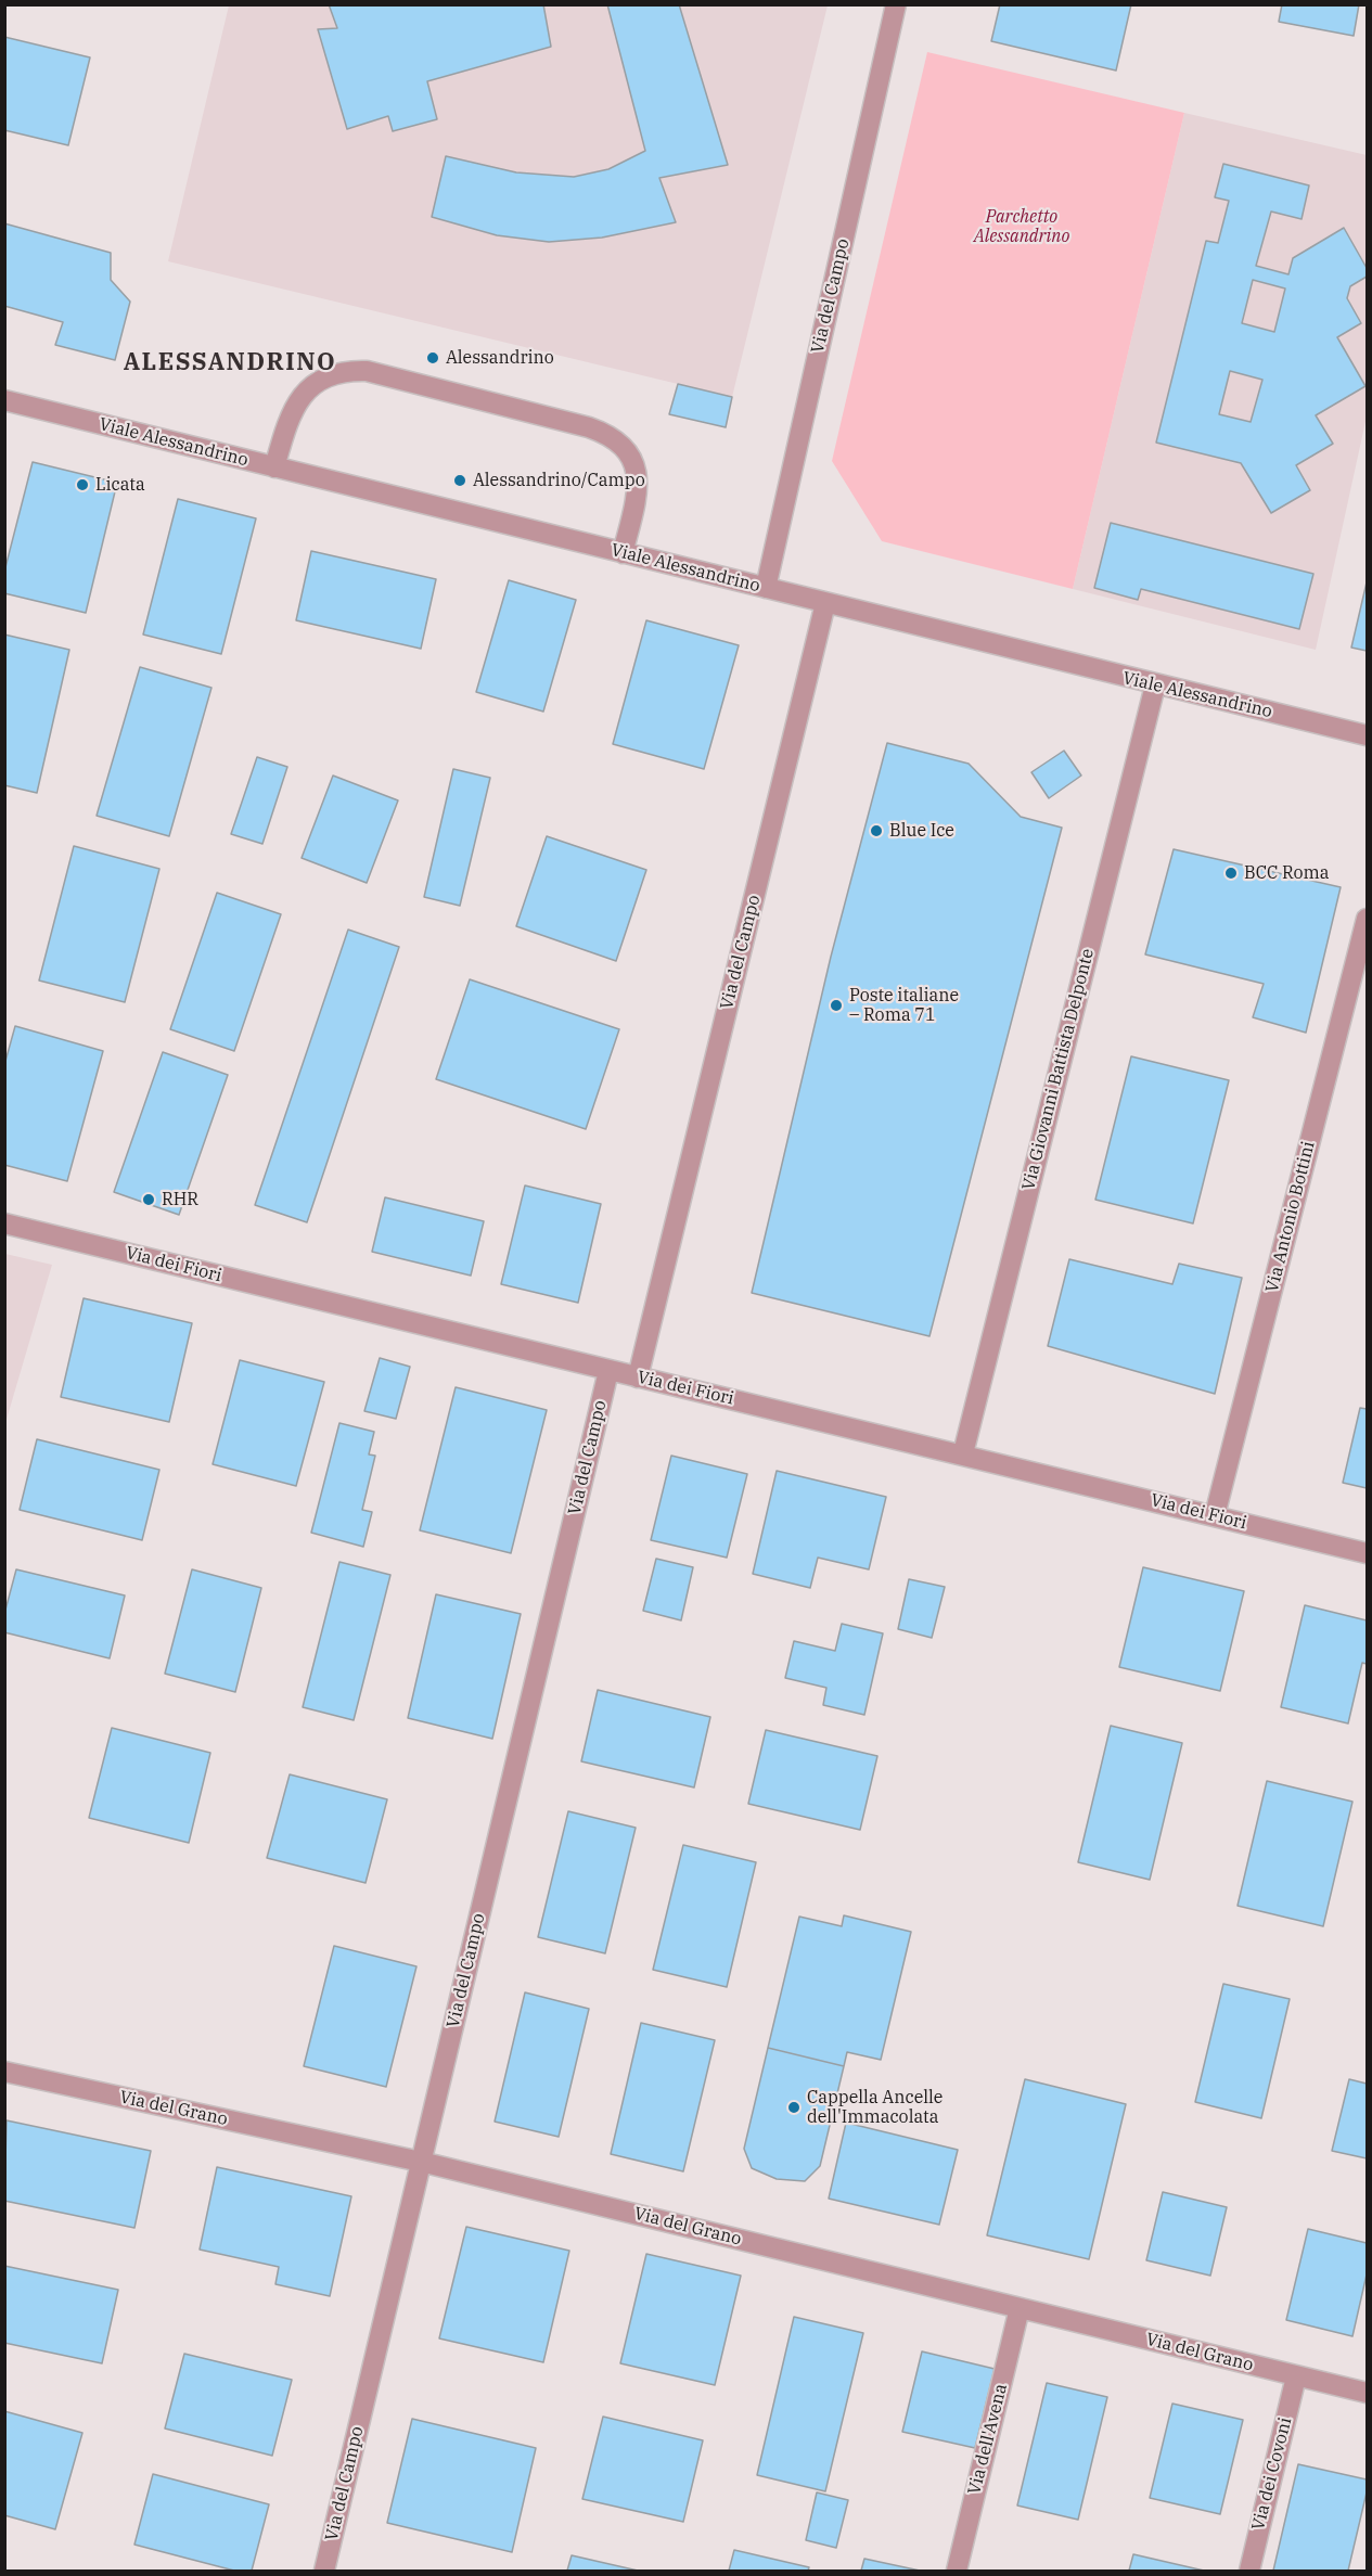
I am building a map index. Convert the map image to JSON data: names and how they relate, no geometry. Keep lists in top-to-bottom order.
{
  "streets": {
    "street": [
      "Via del Campo",
      "Viale Alessandrino",
      "Via Giovanni Battista Delponte",
      "Via Antonio Bottini",
      "Via dei Fiori",
      "Via del Grano",
      "Via dell'Avena",
      "Via dei Covoni"
    ]
  },
  "crossings": [
    ["Via del Campo", "Viale Alessandrino"],
    ["Via del Campo", "Via dei Fiori"],
    ["Via del Campo", "Via del Grano"],
    ["Viale Alessandrino", "Via Giovanni Battista Delponte"],
    ["Via Giovanni Battista Delponte", "Via dei Fiori"],
    ["Via Antonio Bottini", "Via dei Fiori"],
    ["Via del Grano", "Via dell'Avena"],
    ["Via del Grano", "Via dei Covoni"]
  ],
  "districts": ["ALESSANDRINO"],
  "parks": ["Parchetto Alessandrino"],
  "places": [
    "Alessandrino",
    "Alessandrino/Campo",
    "Licata",
    "Blue Ice",
    "BCC Roma",
    "Poste italiane – Roma 71",
    "RHR",
    "Cappella Ancelle dell'Immacolata"
  ]
}
